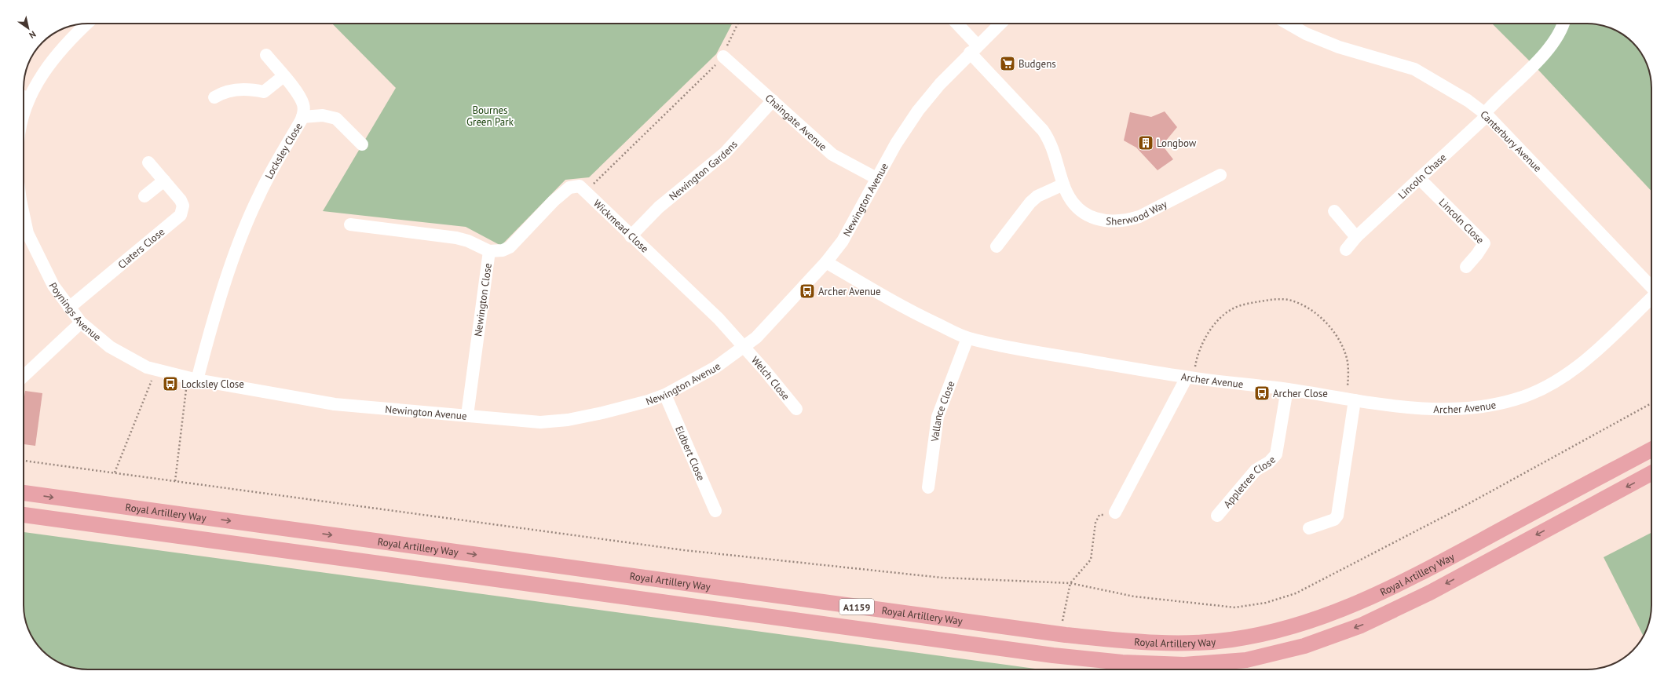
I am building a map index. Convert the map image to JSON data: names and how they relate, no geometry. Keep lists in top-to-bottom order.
{
  "streets": {
    "main road": ["Royal Artillery Way", "A1159"],
    "street": [
      "Chaingate Avenue",
      "Canterbury Avenue",
      "Locksley Close",
      "Newington Gardens",
      "Lincoln Chase",
      "Newington Avenue",
      "Sherwood Way",
      "Lincoln Close",
      "Wickmead Close",
      "Claters Close",
      "Newington Close",
      "Poynings Avenue",
      "Welch Close",
      "Archer Avenue",
      "Vallance Close",
      "Eldbert Close",
      "Appletree Close"
    ]
  },
  "crossings": [
    ["Chaingate Avenue", "Newington Gardens"],
    ["Chaingate Avenue", "Newington Avenue"],
    ["Canterbury Avenue", "Lincoln Chase"],
    ["Locksley Close", "Newington Avenue"],
    ["Locksley Close", "Poynings Avenue"],
    ["Newington Gardens", "Wickmead Close"],
    ["Lincoln Chase", "Lincoln Close"],
    ["Newington Avenue", "Sherwood Way"],
    ["Newington Avenue", "Wickmead Close"],
    ["Newington Avenue", "Newington Close"],
    ["Newington Avenue", "Poynings Avenue"],
    ["Newington Avenue", "Welch Close"],
    ["Newington Avenue", "Archer Avenue"],
    ["Newington Avenue", "Eldbert Close"],
    ["Wickmead Close", "Newington Close"],
    ["Wickmead Close", "Welch Close"],
    ["Claters Close", "Poynings Avenue"],
    ["Archer Avenue", "Vallance Close"],
    ["Archer Avenue", "Appletree Close"]
  ],
  "parks": ["Bournes Green Park"],
  "places": {
    "supermarket": ["Budgens"],
    "building": ["Longbow"],
    "bus stop": ["Archer Avenue", "Locksley Close", "Archer Close"]
  },
  "north": "bottom right"
}
